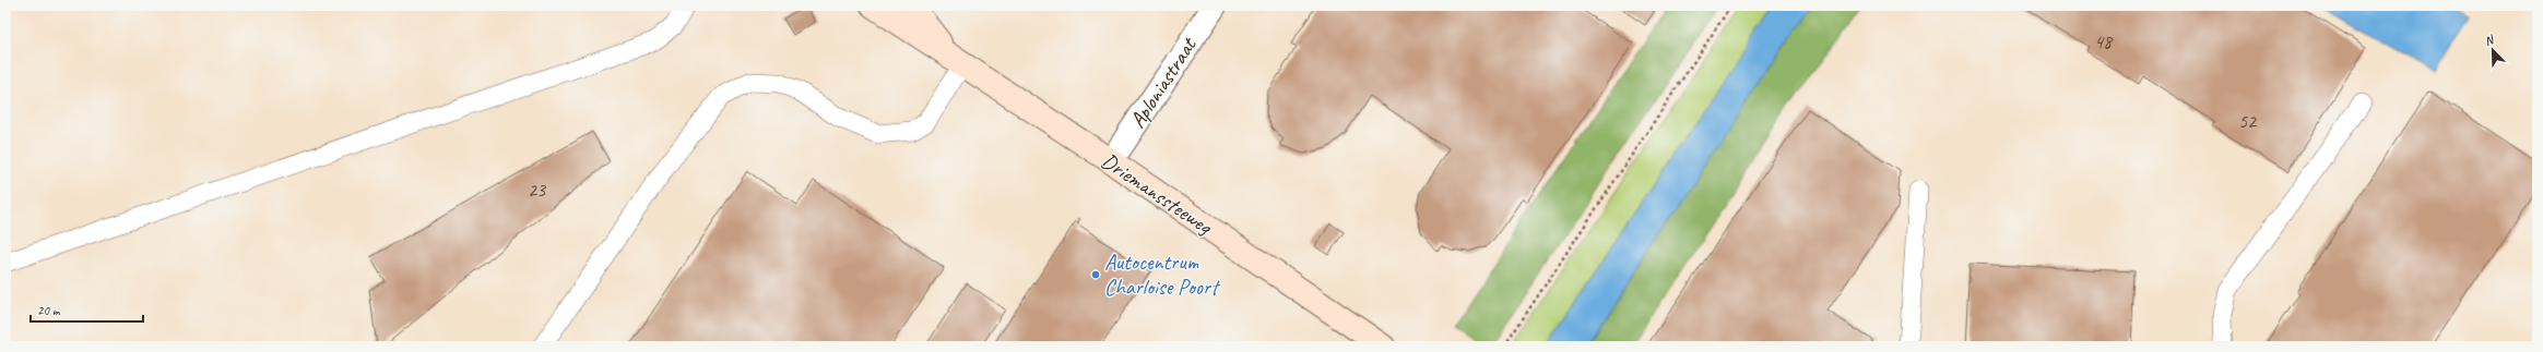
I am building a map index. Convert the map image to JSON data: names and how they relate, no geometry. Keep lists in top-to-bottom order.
{
  "streets": {
    "main road": ["Driemanssteeweg"],
    "street": ["Aploniastraat"]
  },
  "crossings": [
    ["Aploniastraat", "Driemanssteeweg"]
  ],
  "places": ["Autocentrum Charloise Poort"],
  "house_numbers": ["48", "52", "23"],
  "scale_bar": "20 m",
  "north": "top left"
}
